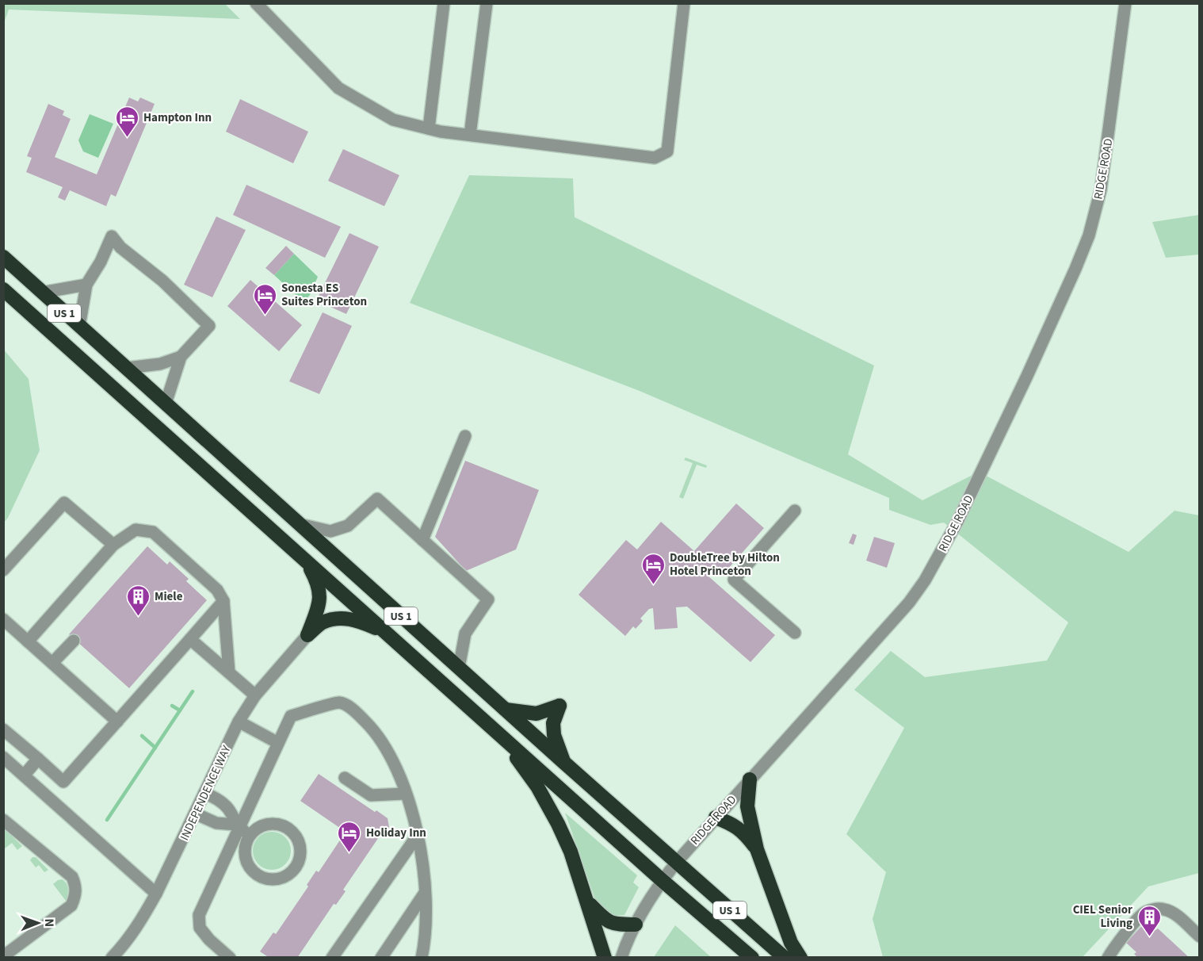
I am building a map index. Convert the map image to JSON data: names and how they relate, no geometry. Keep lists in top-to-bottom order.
{
  "streets": {
    "highway": ["US 1"],
    "street": ["RIDGE ROAD", "INDEPENDENCE WAY"]
  },
  "crossings": [
    ["RIDGE ROAD", "US 1"]
  ],
  "places": {
    "hotel": [
      "Hampton Inn",
      "Sonesta ES Suites Princeton",
      "DoubleTree by Hilton Hotel Princeton",
      "Holiday Inn"
    ],
    "building": ["Miele", "CIEL Senior Living"]
  },
  "north": "right"
}
